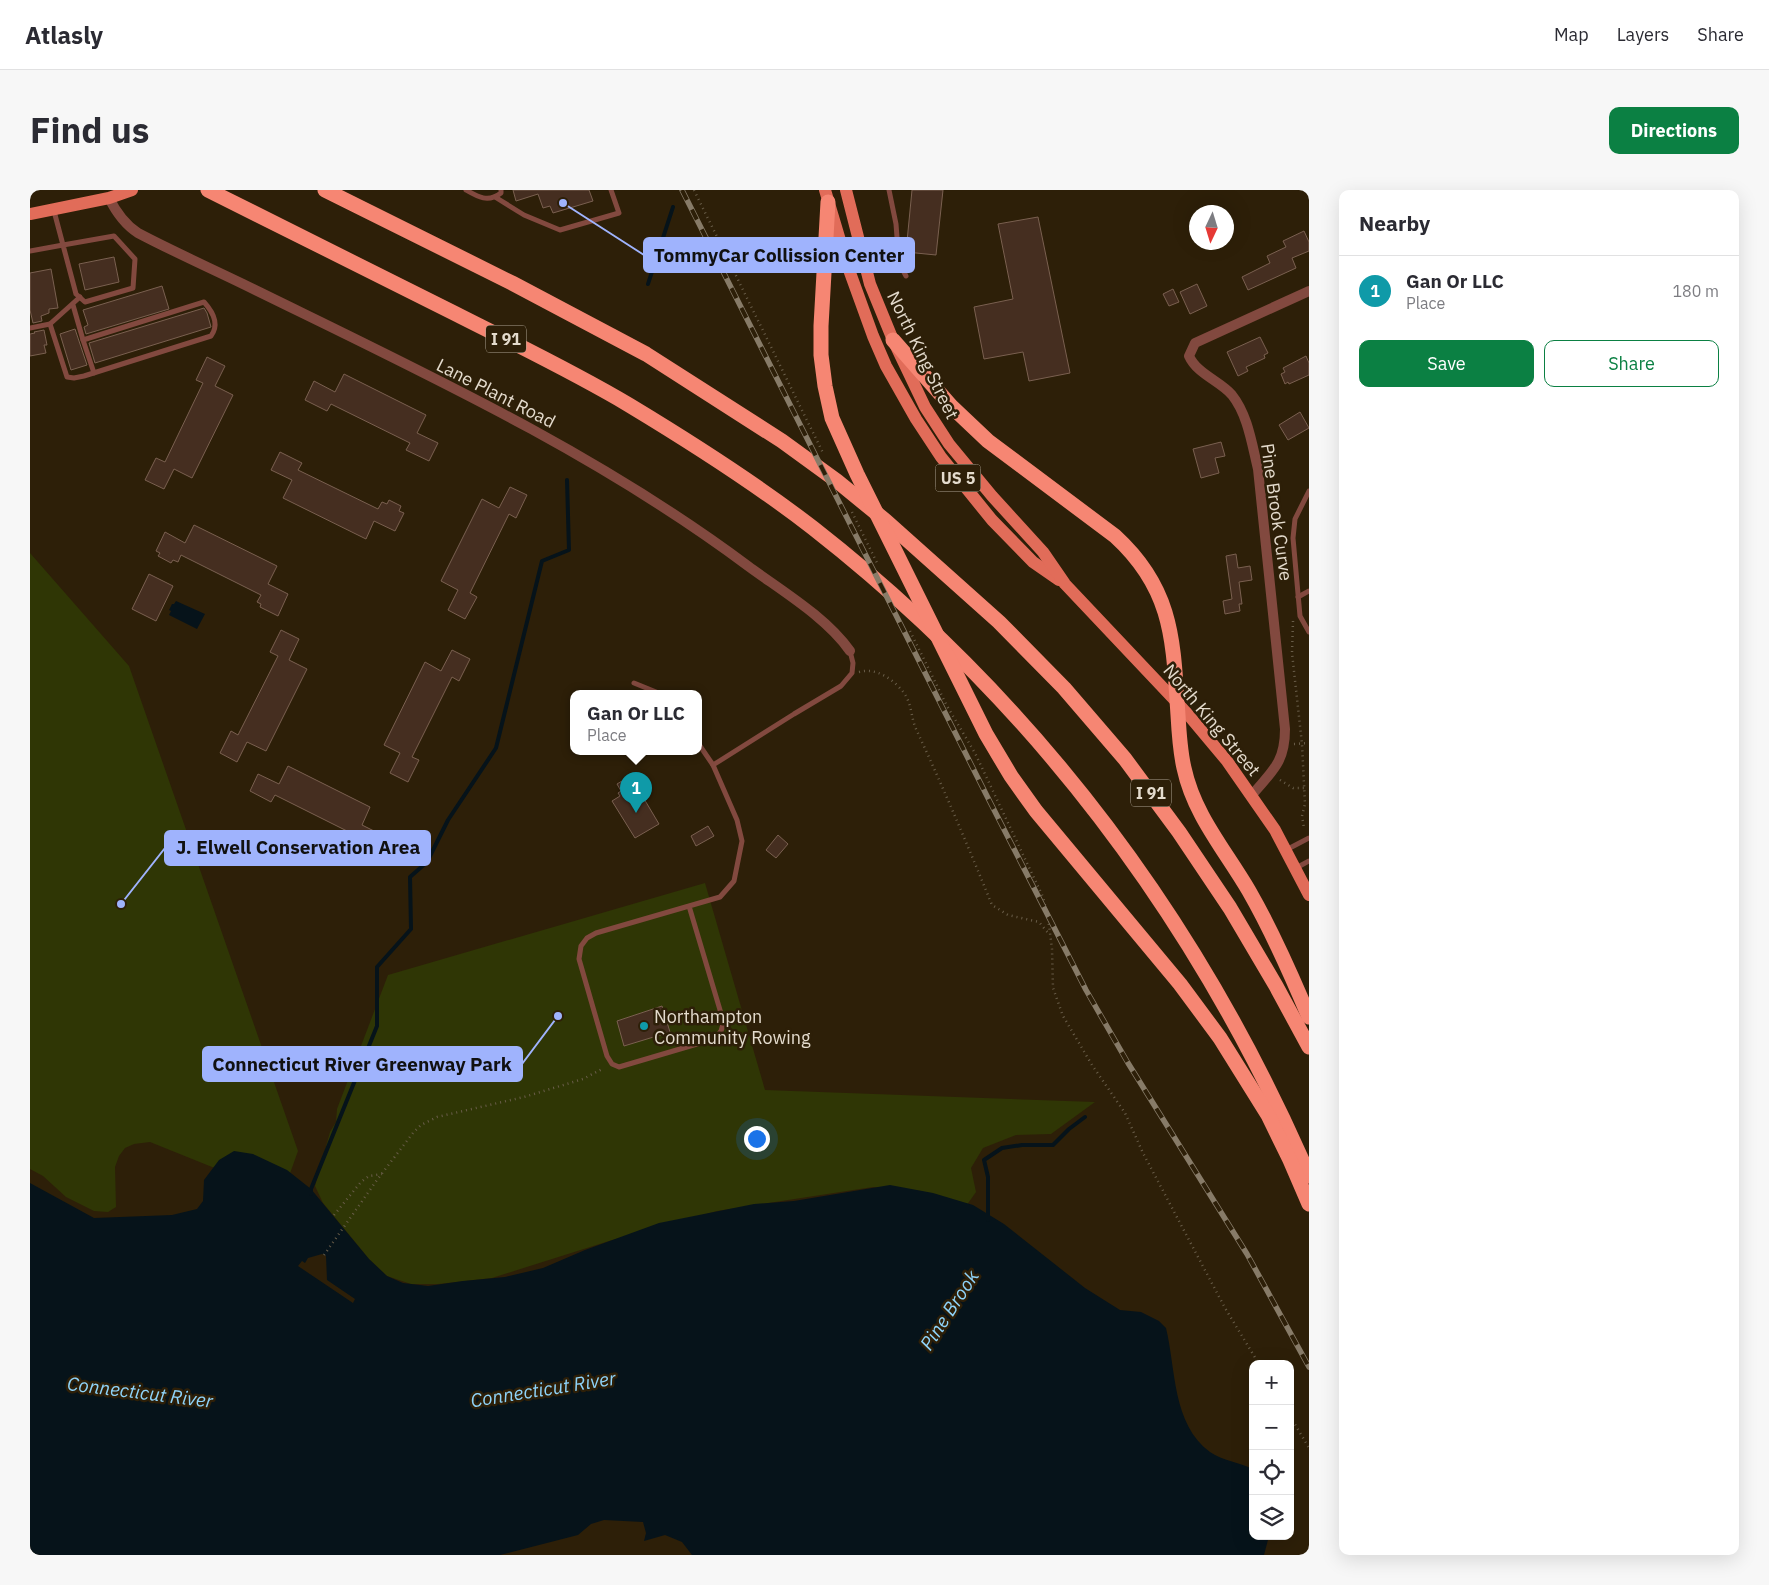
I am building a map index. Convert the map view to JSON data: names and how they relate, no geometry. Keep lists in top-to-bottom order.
{
  "streets": {
    "highway": ["I 91"],
    "main road": ["North King Street", "US 5"],
    "street": ["Lane Plant Road", "Pine Brook Curve"]
  },
  "crossings": [
    ["North King Street", "Pine Brook Curve"]
  ],
  "water": ["Pine Brook", "Connecticut River"],
  "places": [
    "TommyCar Collission Center",
    "J. Elwell Conservation Area",
    "Connecticut River Greenway Park",
    "Northampton Community Rowing"
  ],
  "north": "bottom",
  "page": {
    "header": "Atlasly",
    "nav": ["Map", "Layers", "Share"],
    "title": "Find us",
    "buttons": [
      "Directions",
      ["Save", "Share"]
    ],
    "heading": "Nearby",
    "list": [
      {
        "mark": "1",
        "name": "Gan Or LLC",
        "note": "Place",
        "value": "180 m"
      }
    ],
    "popup": ["Gan Or LLC", "Place"],
    "pins": "1",
    "map_buttons": ["+", "−"]
  }
}
